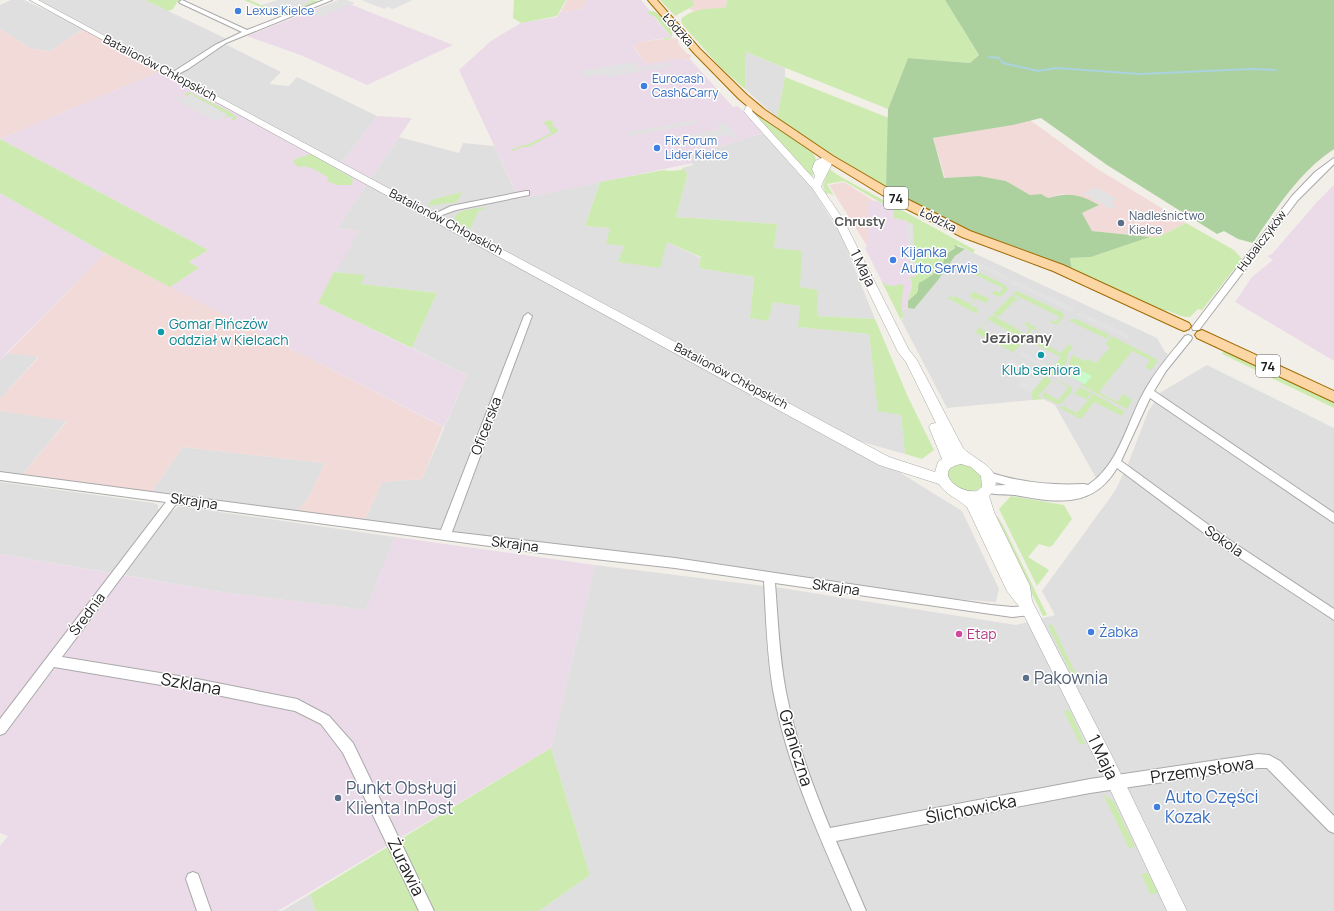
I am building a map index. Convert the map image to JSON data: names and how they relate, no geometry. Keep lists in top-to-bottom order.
{
  "streets": {
    "main road": ["Łódzka", "74"],
    "street": [
      "Batalionów Chłopskich",
      "Hubalczyków",
      "1 Maja",
      "Oficerska",
      "Skrajna",
      "Sokola",
      "Średnia",
      "Szklana",
      "Graniczna",
      "Przemysłowa",
      "Ślichowicka",
      "Żurawia"
    ]
  },
  "crossings": [
    ["Łódzka", "Hubalczyków"],
    ["Łódzka", "1 Maja"],
    ["Batalionów Chłopskich", "Hubalczyków"],
    ["Batalionów Chłopskich", "1 Maja"],
    ["Hubalczyków", "1 Maja"],
    ["Hubalczyków", "Sokola"],
    ["1 Maja", "Skrajna"],
    ["1 Maja", "Przemysłowa"],
    ["1 Maja", "Ślichowicka"],
    ["Oficerska", "Skrajna"],
    ["Skrajna", "Średnia"],
    ["Skrajna", "Graniczna"],
    ["Średnia", "Szklana"],
    ["Szklana", "Żurawia"],
    ["Graniczna", "Ślichowicka"],
    ["Przemysłowa", "Ślichowicka"]
  ],
  "districts": ["Chrusty", "Jeziorany"],
  "places": [
    "Lexus Kielce",
    "Eurocash Cash&Carry",
    "Fix Forum Lider Kielce",
    "Nadleśnictwo Kielce",
    "Kijanka Auto Serwis",
    "Gomar Pińczów oddział w Kielcach",
    "Klub seniora",
    "Żabka",
    "Etap",
    "Pakownia",
    "Punkt Obsługi Klienta InPost",
    "Auto Części Kozak"
  ]
}
